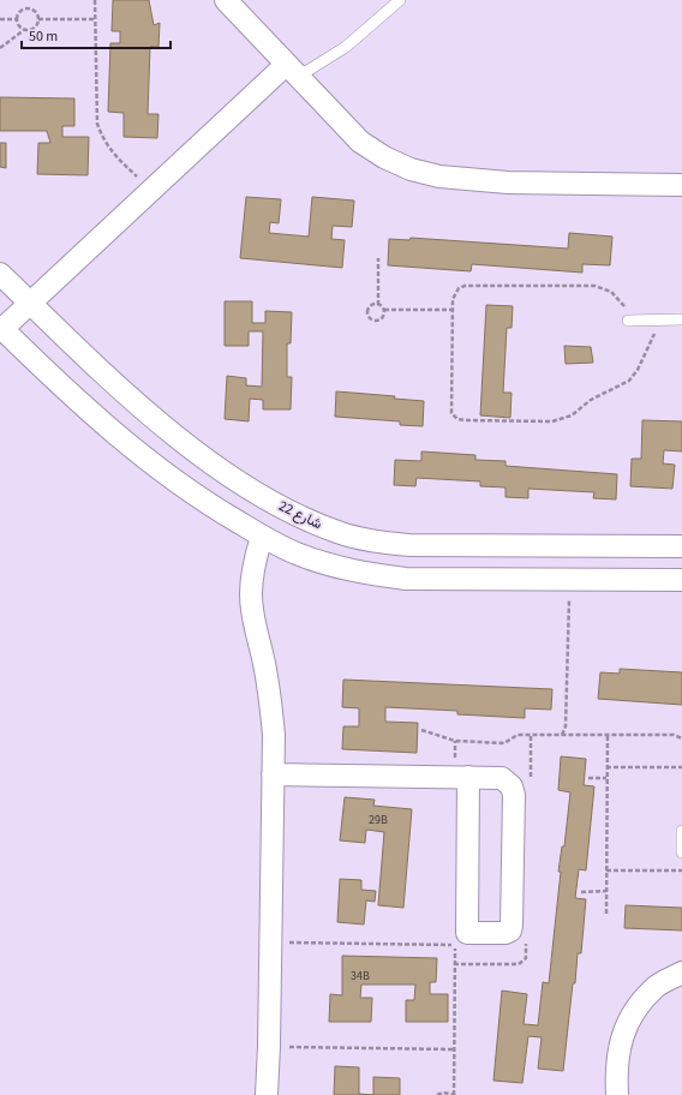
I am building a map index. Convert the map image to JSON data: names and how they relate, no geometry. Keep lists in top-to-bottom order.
{
  "streets": {
    "street": ["شارع 22"]
  },
  "house_numbers": ["29B", "34B"],
  "scale_bar": "50 m"
}
